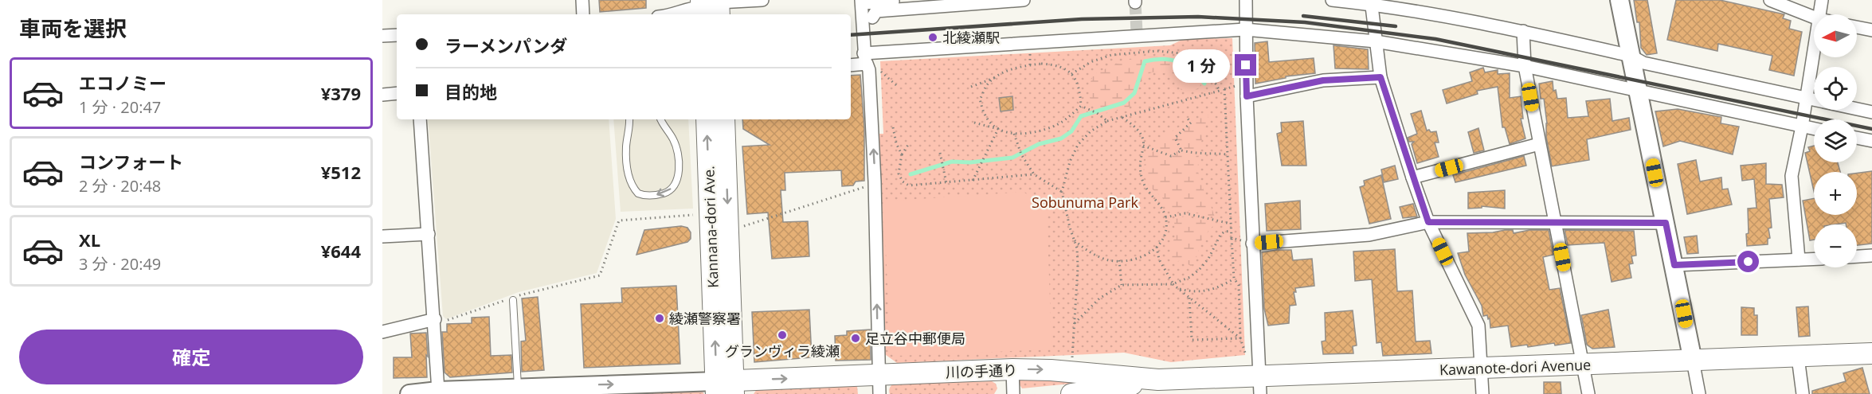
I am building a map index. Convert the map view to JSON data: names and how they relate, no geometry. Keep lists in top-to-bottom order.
{
  "streets": {
    "main road": ["Kannana-dori Ave.", "Kawanote-dori Avenue", "川の手通り"]
  },
  "crossings": [
    ["Kannana-dori Ave.", "川の手通り"],
    ["Kawanote-dori Avenue", "川の手通り"]
  ],
  "one_way": ["川の手通り"],
  "parks": ["Sobunuma Park"],
  "places": [
    "北綾瀬駅",
    "綾瀬警察署",
    "グランヴィラ綾瀬",
    "足立谷中郵便局"
  ],
  "north": "left",
  "page": {
    "heading": "車両を選択",
    "map_buttons": ["+", "−"],
    "banner": ["ラーメンパンダ", "目的地"],
    "bubble": "1 分",
    "list": [
      {
        "name": "エコノミー",
        "note": "1 分 · 20:47",
        "value": "¥379"
      },
      {
        "name": "コンフォート",
        "note": "2 分 · 20:48",
        "value": "¥512"
      },
      {
        "name": "XL",
        "note": "3 分 · 20:49",
        "value": "¥644"
      }
    ],
    "buttons": "確定"
  }
}
